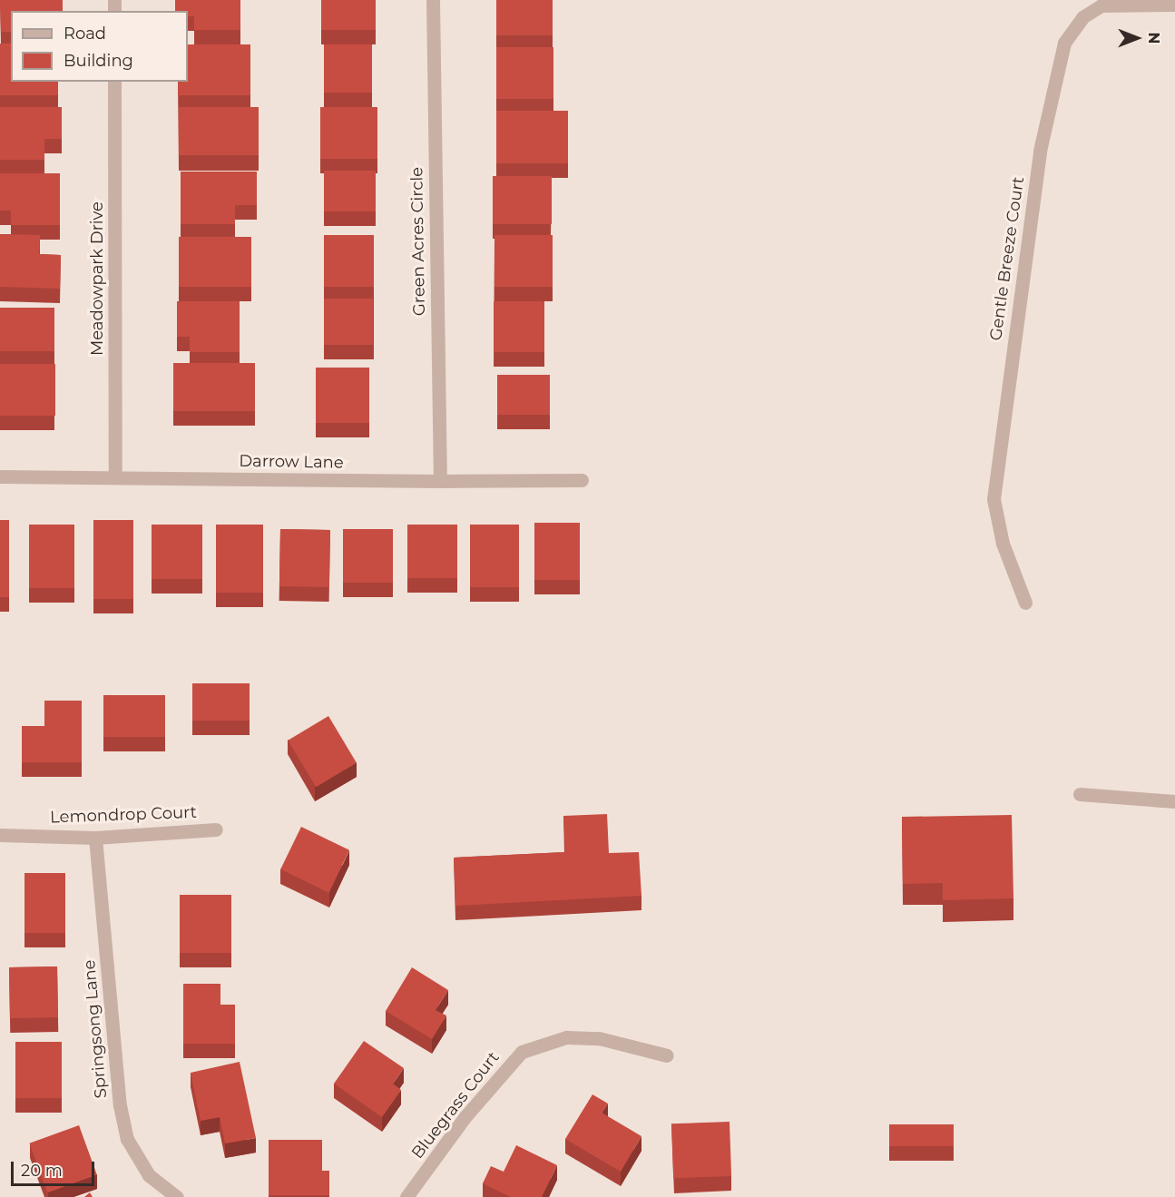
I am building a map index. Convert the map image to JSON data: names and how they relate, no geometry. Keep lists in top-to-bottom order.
{
  "streets": {
    "street": [
      "Green Acres Circle",
      "Gentle Breeze Court",
      "Meadowpark Drive",
      "Darrow Lane",
      "Lemondrop Court",
      "Springsong Lane",
      "Bluegrass Court"
    ]
  },
  "crossings": [
    ["Green Acres Circle", "Darrow Lane"],
    ["Meadowpark Drive", "Darrow Lane"],
    ["Lemondrop Court", "Springsong Lane"]
  ],
  "legend": ["Road", "Building"],
  "scale_bar": "20 m",
  "north": "right"
}
